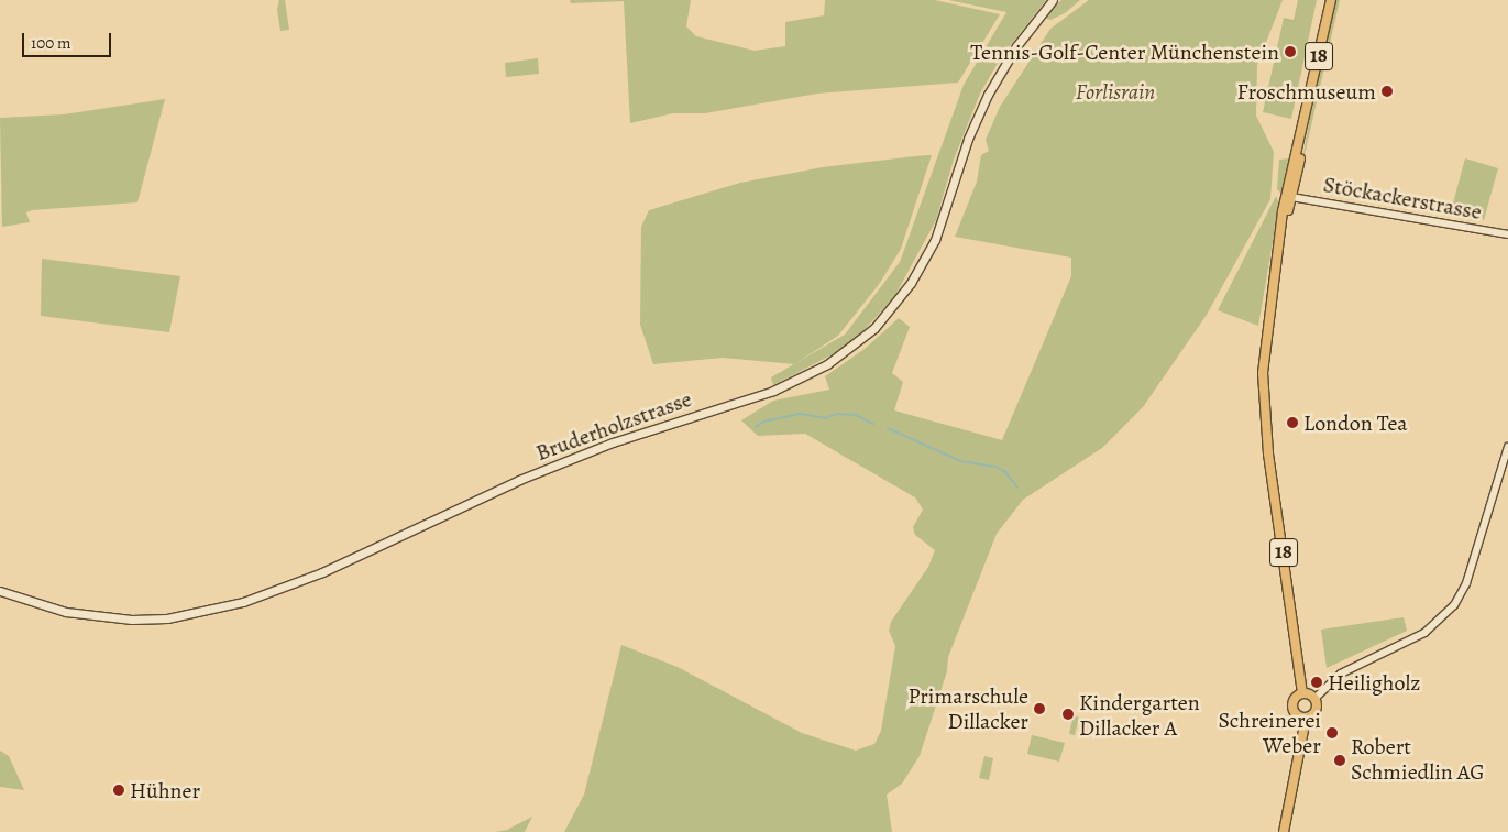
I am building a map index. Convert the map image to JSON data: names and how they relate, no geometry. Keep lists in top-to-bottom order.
{
  "streets": {
    "main road": ["18", "Bruderholzstrasse"],
    "street": ["Stöckackerstrasse"]
  },
  "crossings": [
    ["18", "Stöckackerstrasse"]
  ],
  "parks": ["Forlisrain"],
  "places": [
    "Tennis-Golf-Center Münchenstein",
    "Froschmuseum",
    "London Tea",
    "Heiligholz",
    "Primarschule Dillacker",
    "Kindergarten Dillacker A",
    "Schreinerei Weber",
    "Robert Schmiedlin AG",
    "Hühner"
  ],
  "scale_bar": "100 m"
}
